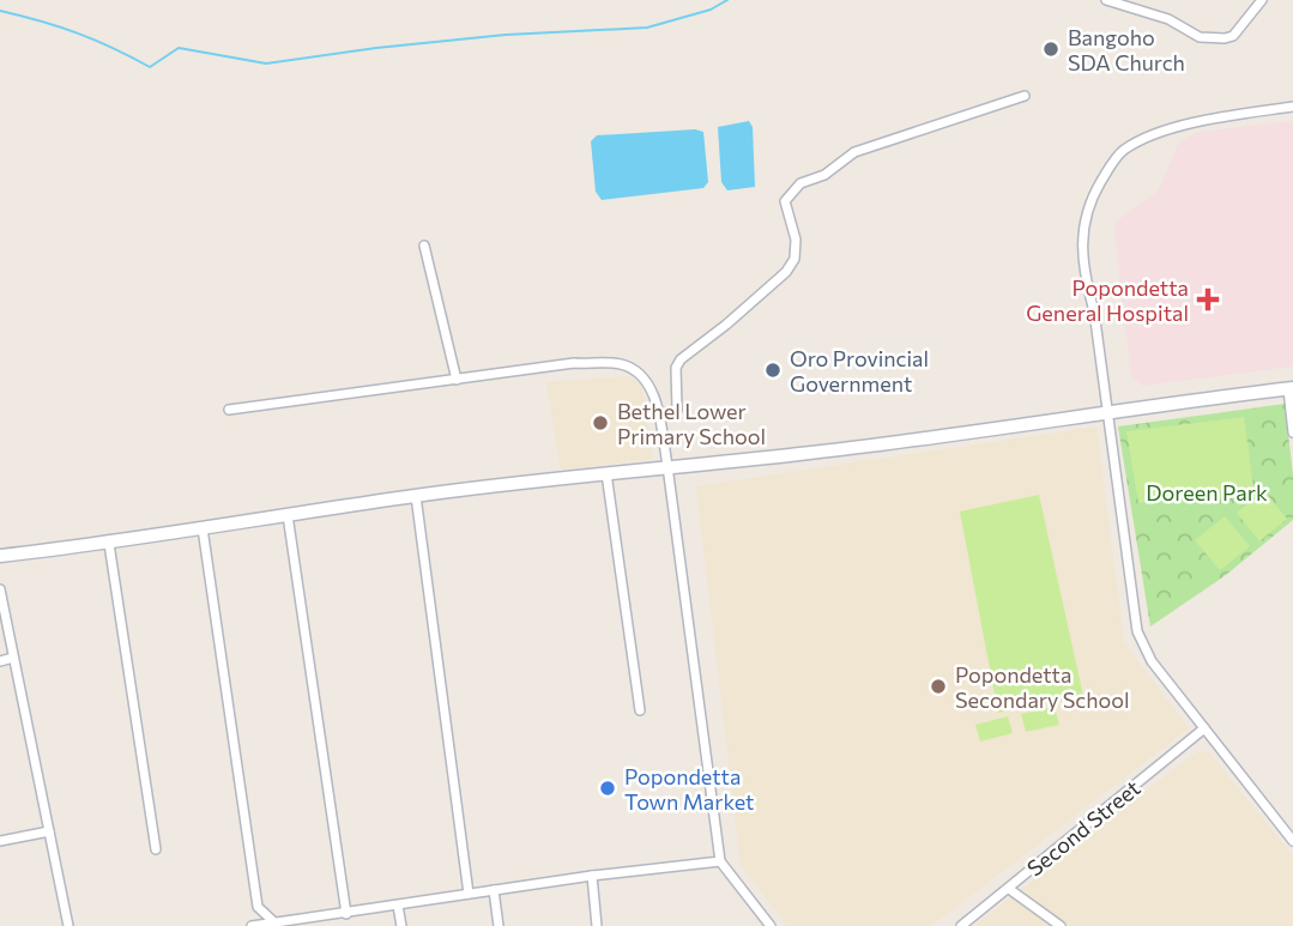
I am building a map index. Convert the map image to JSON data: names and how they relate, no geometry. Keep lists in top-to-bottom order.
{
  "streets": {
    "street": ["Second Street"]
  },
  "parks": ["Doreen Park"],
  "places": {
    "other": [
      "Bangoho SDA Church",
      "Oro Provincial Government",
      "Bethel Lower Primary School",
      "Popondetta Secondary School",
      "Popondetta Town Market"
    ],
    "health": ["Popondetta General Hospital"]
  }
}
